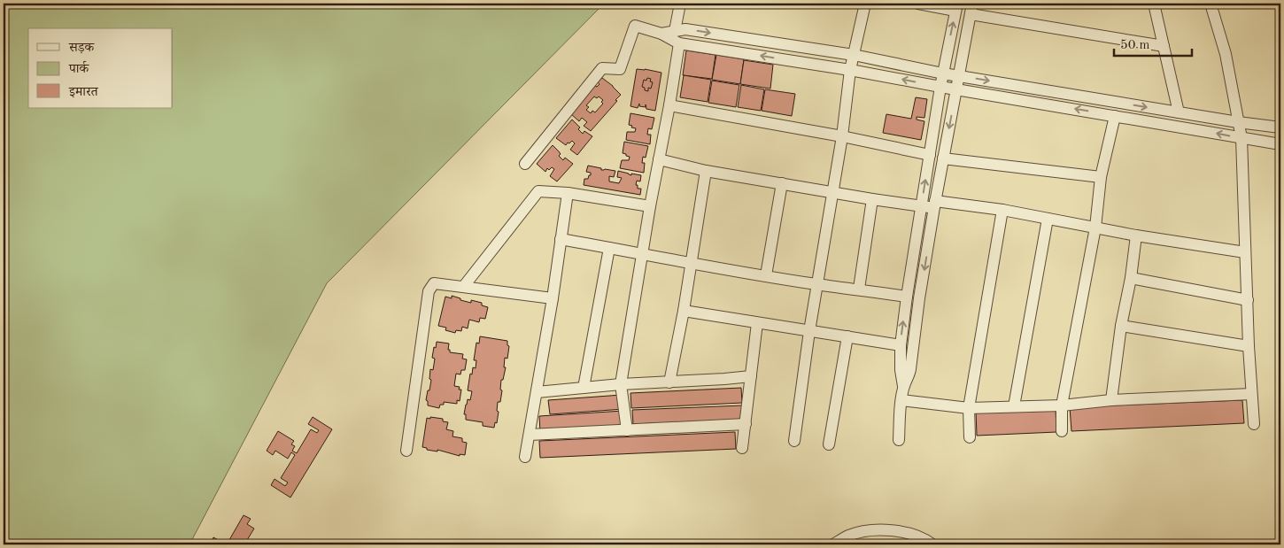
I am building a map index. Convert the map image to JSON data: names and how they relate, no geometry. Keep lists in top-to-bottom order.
{
  "legend": ["सड़क", "पार्क", "इमारत"],
  "scale_bar": "50 m"
}
